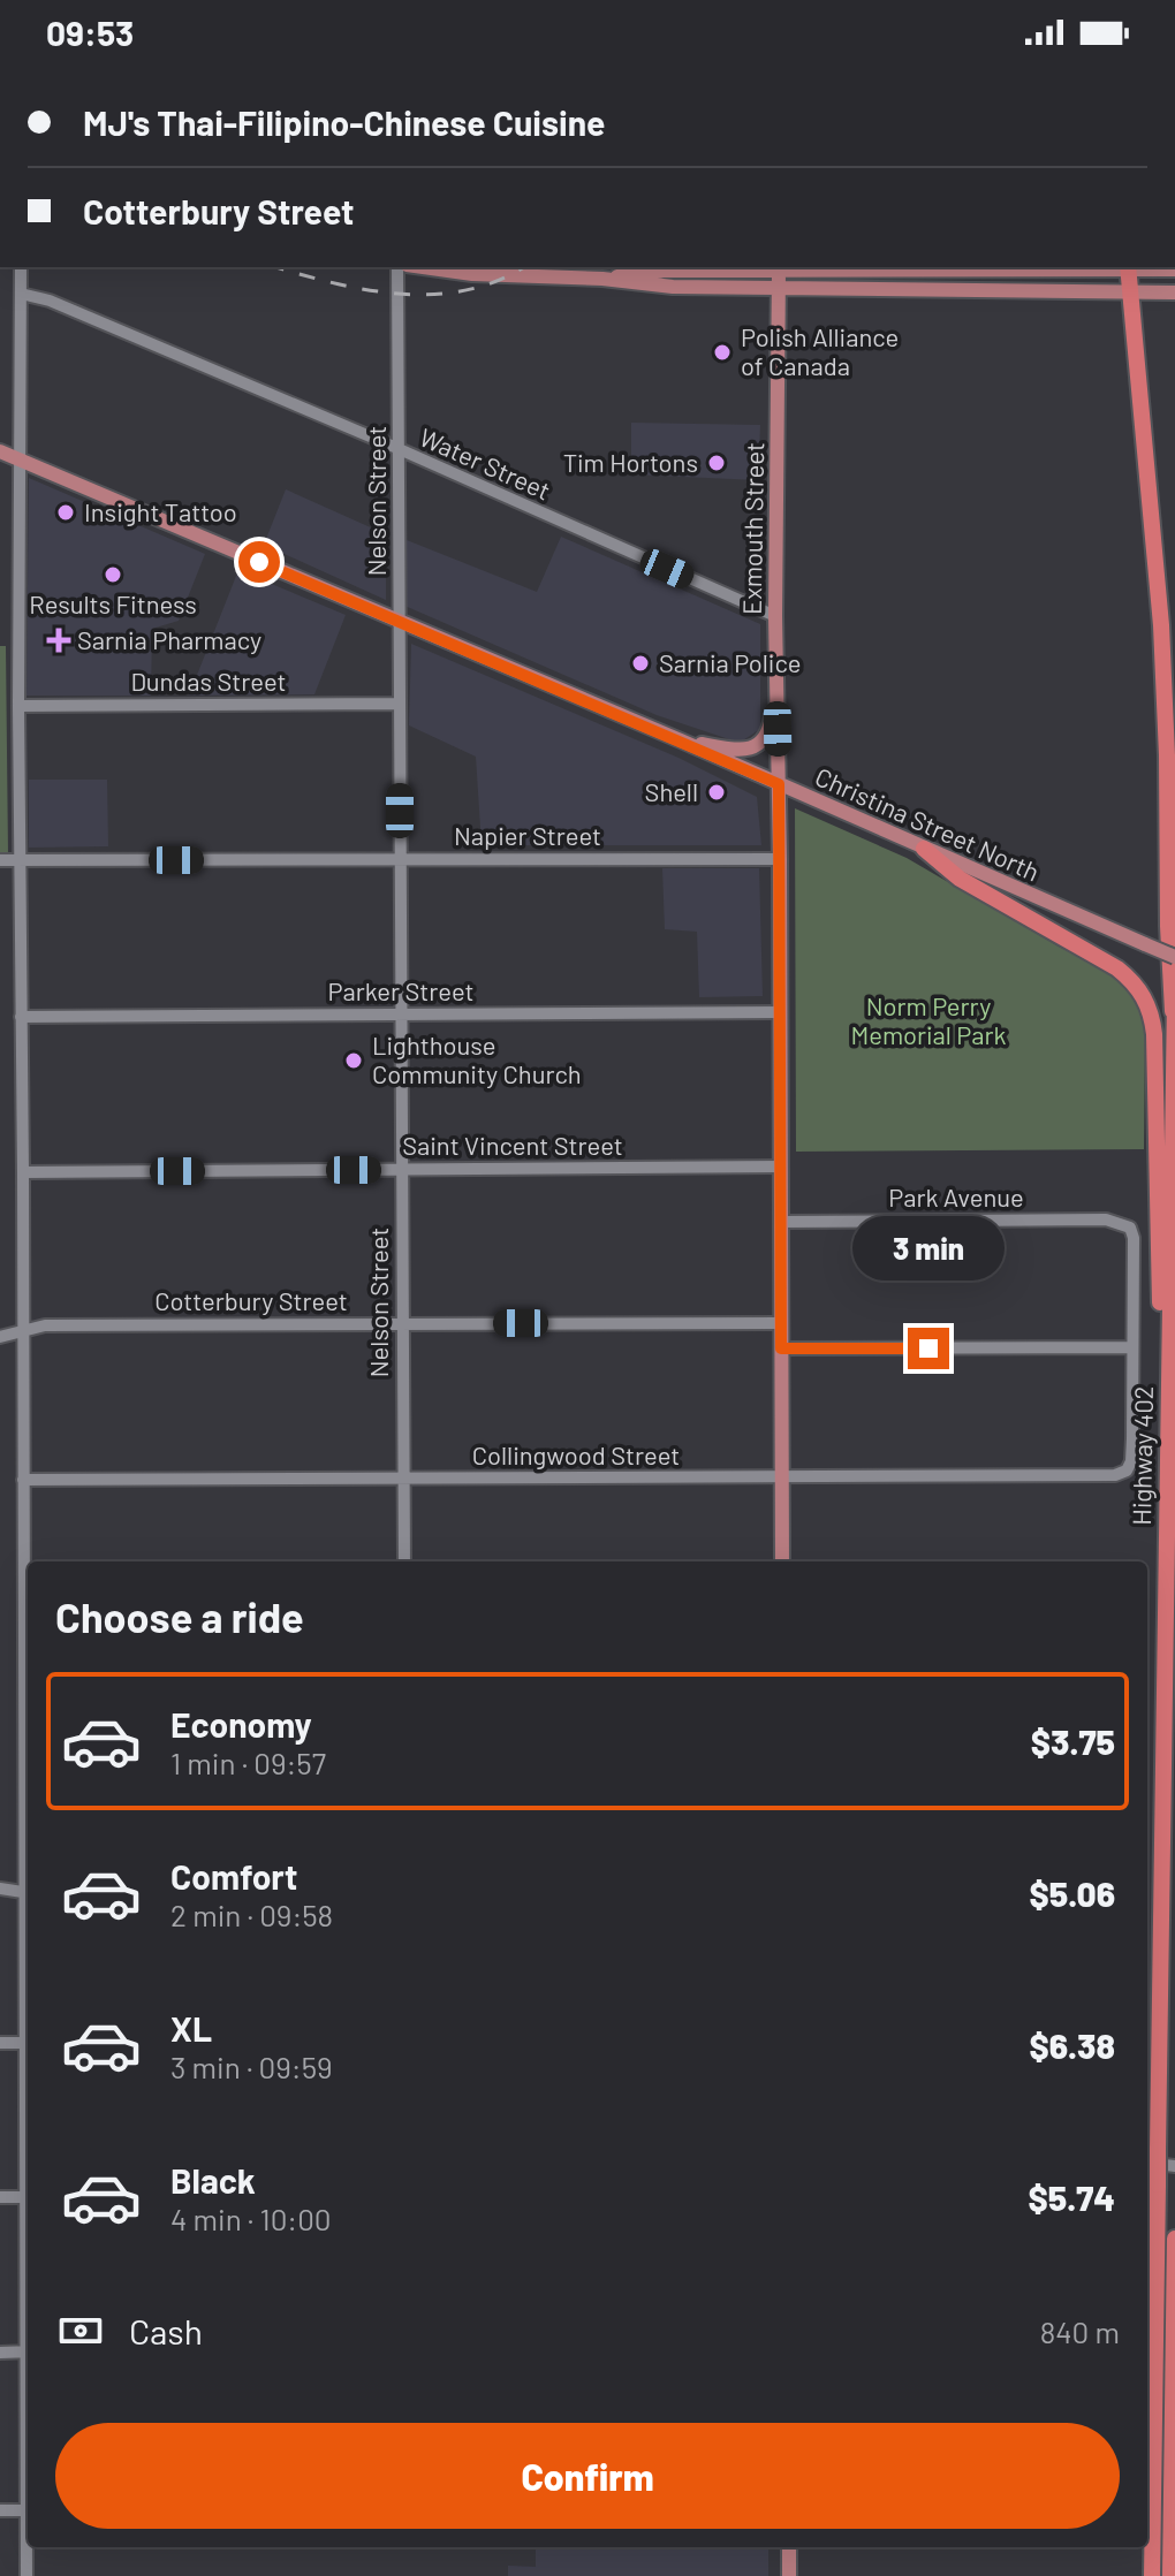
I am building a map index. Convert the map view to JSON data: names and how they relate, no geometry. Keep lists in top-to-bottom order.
{
  "streets": {
    "highway": ["Highway 402"],
    "main road": ["Exmouth Street", "Christina Street North"],
    "street": [
      "Water Street",
      "Nelson Street",
      "Dundas Street",
      "Napier Street",
      "Parker Street",
      "Saint Vincent Street",
      "Park Avenue",
      "Cotterbury Street",
      "Collingwood Street"
    ]
  },
  "crossings": [
    ["Water Street", "Nelson Street"],
    ["Water Street", "Exmouth Street"],
    ["Nelson Street", "Dundas Street"],
    ["Nelson Street", "Christina Street North"],
    ["Nelson Street", "Napier Street"],
    ["Nelson Street", "Parker Street"],
    ["Nelson Street", "Saint Vincent Street"],
    ["Nelson Street", "Cotterbury Street"],
    ["Nelson Street", "Collingwood Street"],
    ["Exmouth Street", "Christina Street North"],
    ["Exmouth Street", "Napier Street"],
    ["Exmouth Street", "Parker Street"],
    ["Exmouth Street", "Saint Vincent Street"],
    ["Exmouth Street", "Park Avenue"],
    ["Exmouth Street", "Cotterbury Street"],
    ["Exmouth Street", "Collingwood Street"],
    ["Park Avenue", "Collingwood Street"]
  ],
  "parks": ["Norm Perry Memorial Park"],
  "places": {
    "other": [
      "Polish Alliance of Canada",
      "Tim Hortons",
      "Insight Tattoo",
      "Results Fitness",
      "Sarnia Police",
      "Shell",
      "Lighthouse Community Church"
    ],
    "health": ["Sarnia Pharmacy"]
  },
  "page": {
    "status": "09:53",
    "banner": ["MJ's Thai-Filipino-Chinese Cuisine", "Cotterbury Street"],
    "bubble": "3 min",
    "heading": "Choose a ride",
    "list": [
      {
        "name": "Economy",
        "note": "1 min · 09:57",
        "value": "$3.75"
      },
      {
        "name": "Comfort",
        "note": "2 min · 09:58",
        "value": "$5.06"
      },
      {
        "name": "XL",
        "note": "3 min · 09:59",
        "value": "$6.38"
      },
      {
        "name": "Black",
        "note": "4 min · 10:00",
        "value": "$5.74"
      }
    ],
    "pay": ["Cash", "840 m"],
    "buttons": "Confirm"
  }
}
